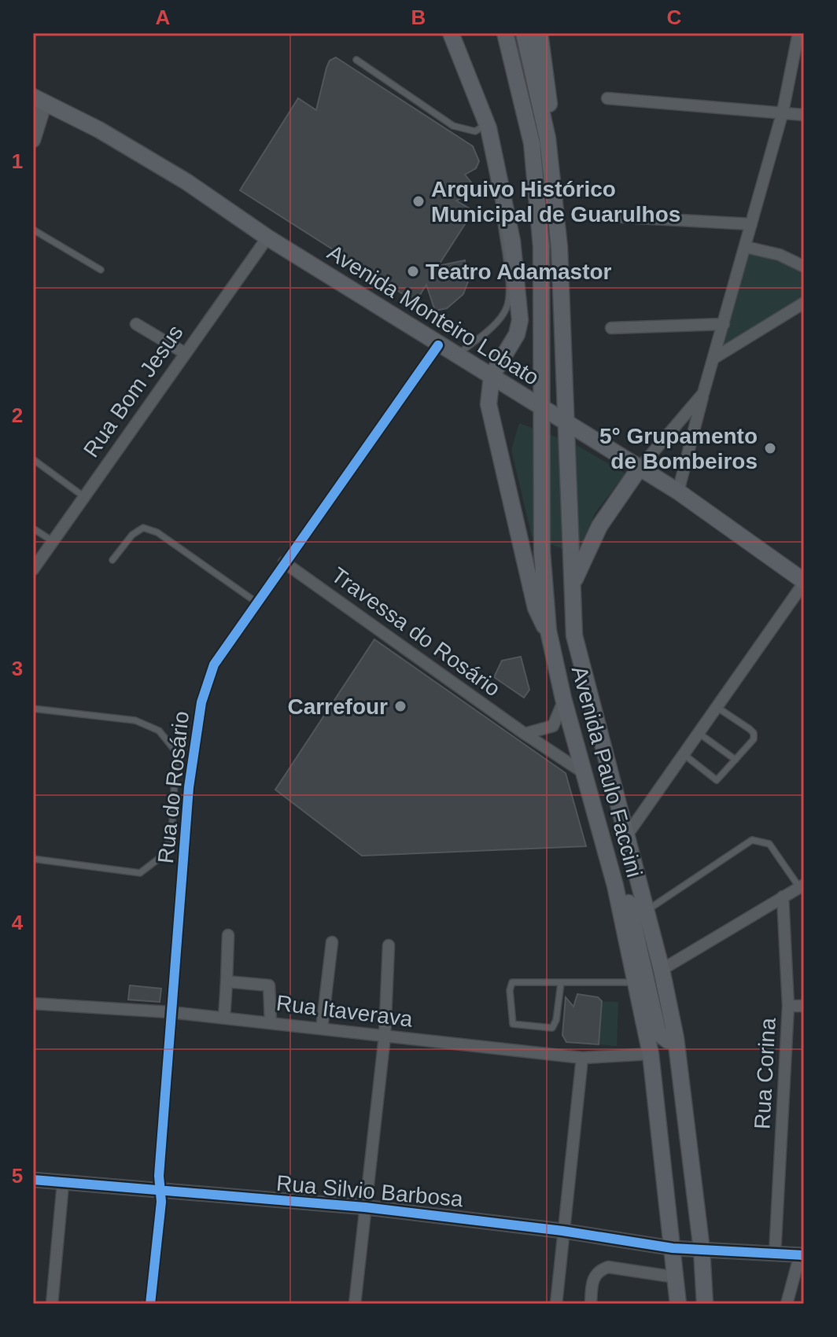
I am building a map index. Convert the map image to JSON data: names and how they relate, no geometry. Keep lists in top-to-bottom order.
{
  "streets": {
    "main road": ["Avenida Monteiro Lobato", "Avenida Paulo Faccini"],
    "street": [
      "Rua Bom Jesus",
      "Travessa do Rosário",
      "Rua do Rosário",
      "Rua Itaverava",
      "Rua Corina",
      "Rua Silvio Barbosa"
    ]
  },
  "crossings": [
    ["Avenida Monteiro Lobato", "Rua Bom Jesus"],
    ["Avenida Monteiro Lobato", "Avenida Paulo Faccini"],
    ["Avenida Monteiro Lobato", "Rua do Rosário"],
    ["Travessa do Rosário", "Avenida Paulo Faccini"],
    ["Travessa do Rosário", "Rua do Rosário"],
    ["Avenida Paulo Faccini", "Rua Itaverava"],
    ["Avenida Paulo Faccini", "Rua Silvio Barbosa"],
    ["Rua do Rosário", "Rua Itaverava"],
    ["Rua do Rosário", "Rua Silvio Barbosa"],
    ["Rua Corina", "Rua Silvio Barbosa"]
  ],
  "places": [
    "Arquivo Histórico Municipal de Guarulhos",
    "Teatro Adamastor",
    "5° Grupamento de Bombeiros",
    "Carrefour"
  ],
  "grid": {
    "columns": ["A", "B", "C"],
    "rows": [
      "1",
      "2",
      "3",
      "4",
      "5"
    ]
  }
}
